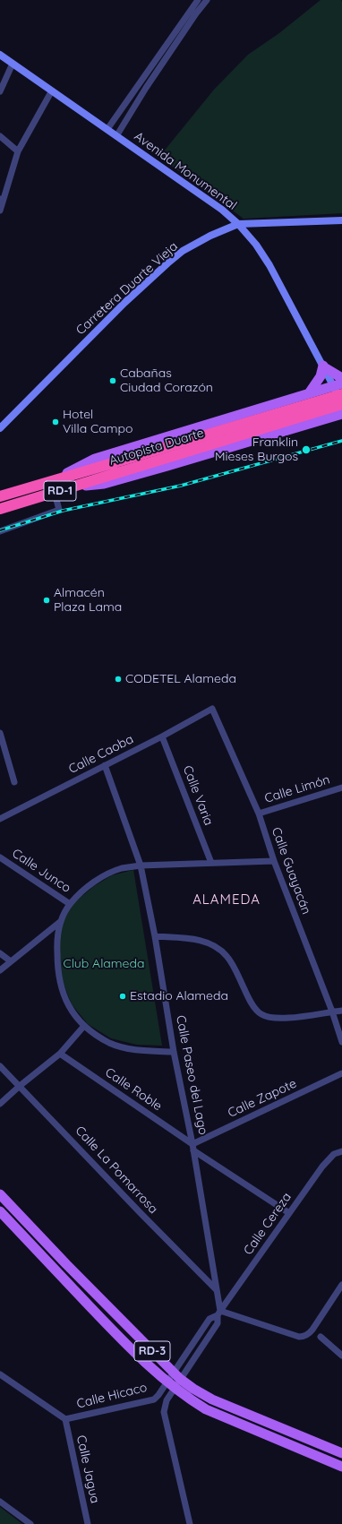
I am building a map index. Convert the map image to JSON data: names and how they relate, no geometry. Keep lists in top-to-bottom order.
{
  "streets": {
    "highway": ["Autopista Duarte", "RD-1"],
    "main road": ["Avenida Monumental", "Carretera Duarte Vieja", "RD-3"],
    "street": [
      "Calle Caoba",
      "Calle Limón",
      "Calle Varia",
      "Calle Junco",
      "Calle Guayacán",
      "Calle Paseo del Lago",
      "Calle Roble",
      "Calle Zapote",
      "Calle La Pomarrosa",
      "Calle Cereza",
      "Calle Hicaco",
      "Calle Jagua"
    ]
  },
  "crossings": [
    ["Avenida Monumental", "Carretera Duarte Vieja"],
    ["Avenida Monumental", "Autopista Duarte"],
    ["Calle Caoba", "Calle Varia"],
    ["Calle Caoba", "Calle Guayacán"],
    ["Calle Caoba", "Calle Paseo del Lago"],
    ["Calle Limón", "Calle Guayacán"],
    ["Calle Paseo del Lago", "Calle Roble"],
    ["Calle Paseo del Lago", "Calle Zapote"],
    ["Calle Paseo del Lago", "Calle La Pomarrosa"],
    ["Calle Paseo del Lago", "Calle Cereza"],
    ["Calle Roble", "Calle Zapote"],
    ["Calle Roble", "Calle Cereza"],
    ["Calle Cereza", "RD-3"],
    ["Calle Cereza", "Calle Hicaco"],
    ["RD-3", "Calle Hicaco"],
    ["Calle Hicaco", "Calle Jagua"]
  ],
  "districts": ["ALAMEDA"],
  "parks": ["Club Alameda"],
  "places": [
    "Cabañas Ciudad Corazón",
    "Hotel Villa Campo",
    "Franklin Mieses Burgos",
    "Almacén Plaza Lama",
    "CODETEL Alameda",
    "Estadio Alameda"
  ]
}
